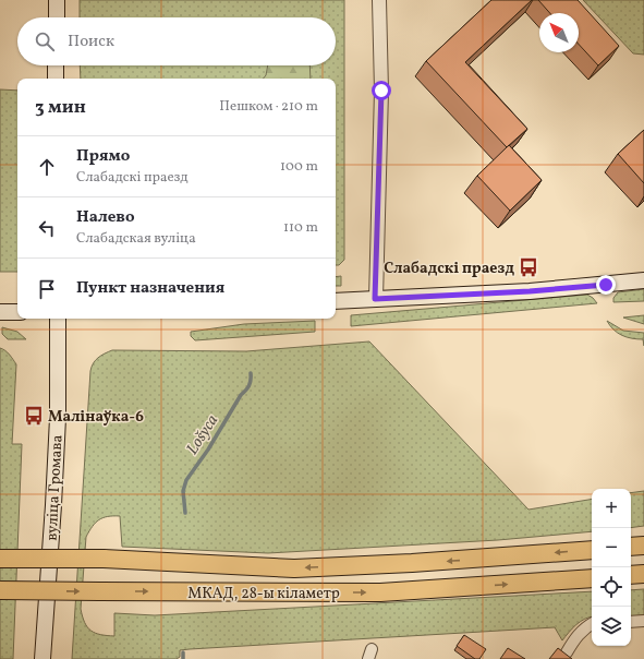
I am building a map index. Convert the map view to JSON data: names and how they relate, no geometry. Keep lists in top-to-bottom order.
{
  "streets": {
    "highway": ["МКАД, 28-ы кіламетр"],
    "main road": ["вуліца Громава"]
  },
  "water": ["Lošyca"],
  "places": {
    "bus stop": ["Слабадскі праезд", "Малінаўка-6"]
  },
  "north": "top left",
  "page": {
    "search": "Поиск",
    "heading": ["3 мин", "Пешком · 210 m"],
    "list": [
      ["Прямо", "Слабадскі праезд", "100 m"],
      ["Налево", "Слабадская вуліца", "110 m"],
      "Пункт назначения"
    ],
    "map_buttons": ["+", "−"]
  }
}
